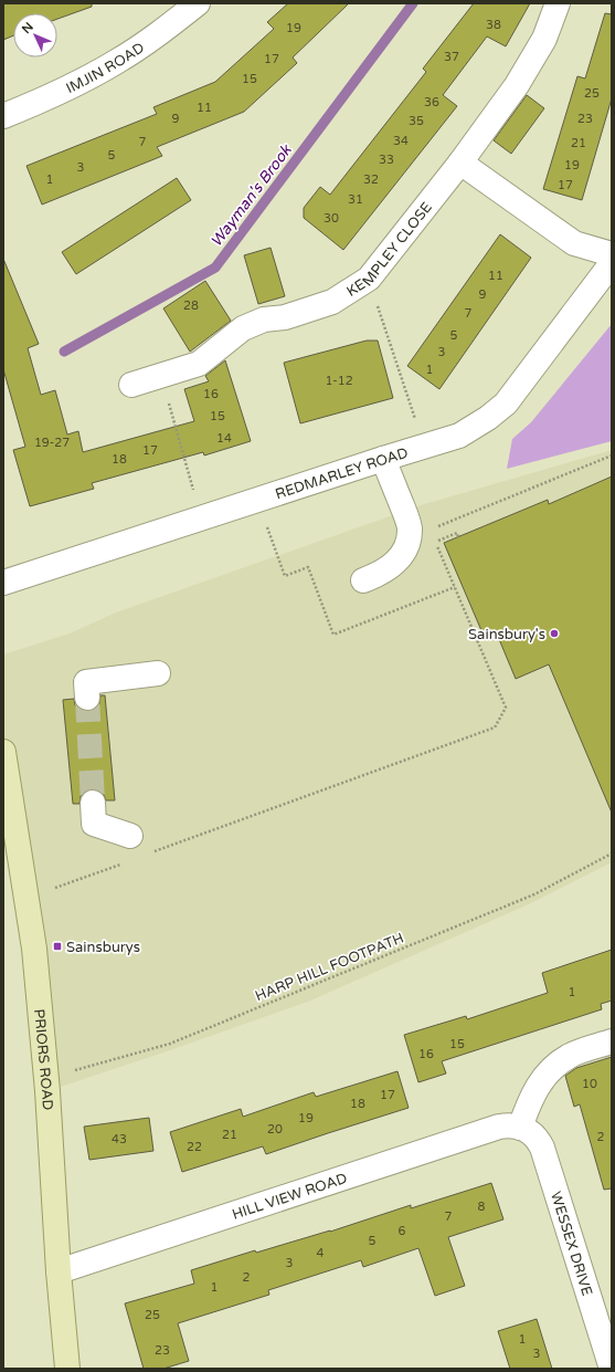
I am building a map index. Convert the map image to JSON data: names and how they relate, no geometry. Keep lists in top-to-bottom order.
{
  "streets": {
    "main road": ["PRIORS ROAD"],
    "street": [
      "IMJIN ROAD",
      "KEMPLEY CLOSE",
      "REDMARLEY ROAD",
      "HILL VIEW ROAD",
      "WESSEX DRIVE"
    ],
    "path": ["HARP HILL FOOTPATH"]
  },
  "crossings": [
    ["HARP HILL FOOTPATH", "PRIORS ROAD"],
    ["PRIORS ROAD", "HILL VIEW ROAD"],
    ["HILL VIEW ROAD", "WESSEX DRIVE"]
  ],
  "water": ["Wayman's Brook"],
  "places": {
    "other": ["Sainsbury's"],
    "transit": ["Sainsburys"]
  },
  "house_numbers": [
    "38",
    "19",
    "37",
    "17",
    "15",
    "25",
    "36",
    "11",
    "9",
    "23",
    "35",
    "34",
    "7",
    "21",
    "5",
    "33",
    "19",
    "3",
    "1",
    "32",
    "17",
    "31",
    "30",
    "11",
    "9",
    "28",
    "7",
    "5",
    "3",
    "1",
    "1-12",
    "16",
    "15",
    "14",
    "19-27",
    "17",
    "18",
    "1",
    "15",
    "16",
    "10",
    "17",
    "18",
    "19",
    "20",
    "21",
    "2",
    "43",
    "22",
    "8",
    "7",
    "6",
    "5",
    "4",
    "3",
    "2",
    "1",
    "25",
    "1",
    "23",
    "3"
  ],
  "north": "top left"
}
